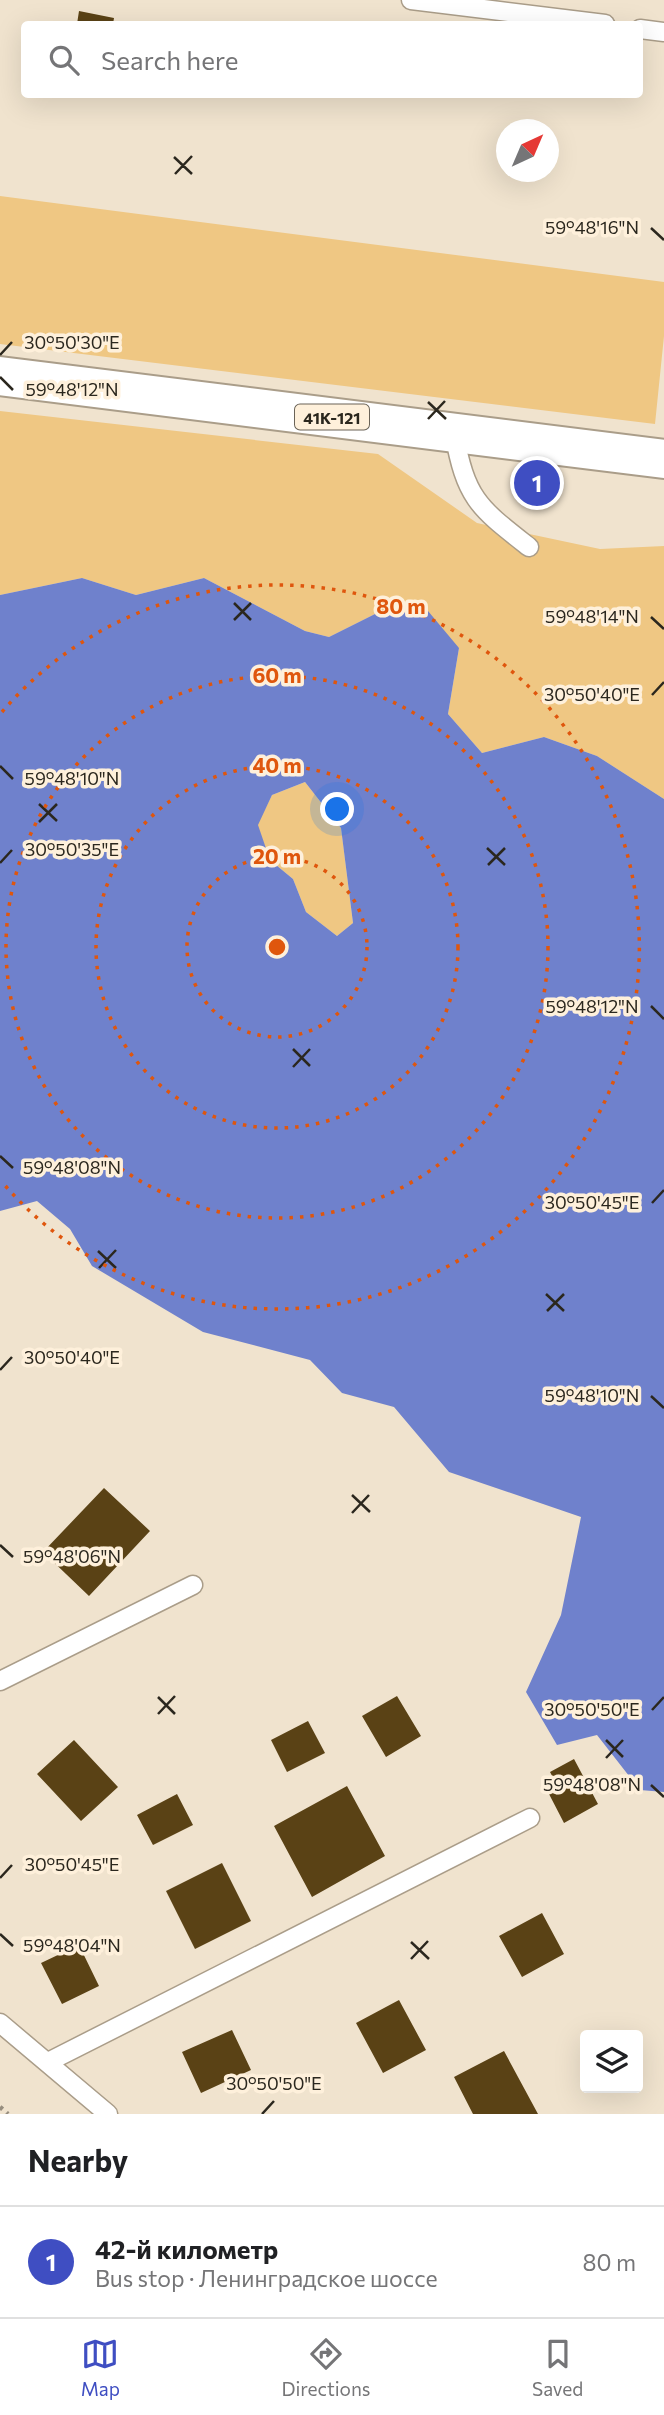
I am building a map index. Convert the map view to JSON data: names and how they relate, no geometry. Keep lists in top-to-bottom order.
{
  "streets": {
    "main road": ["41К-121"]
  },
  "north": "top right",
  "page": {
    "search": "Search here",
    "pins": "1",
    "heading": "Nearby",
    "list": [
      {
        "mark": "1",
        "name": "42-й километр",
        "note": "Bus stop · Ленинградское шоссе",
        "value": "80 m"
      }
    ],
    "nav": ["Map", "Directions", "Saved"]
  },
  "coordinates": [
    "59°48'16\"N",
    "30°50'30\"E",
    "59°48'12\"N",
    "59°48'14\"N",
    "30°50'40\"E",
    "59°48'10\"N",
    "30°50'35\"E",
    "59°48'08\"N",
    "30°50'45\"E",
    "59°48'06\"N",
    "30°50'50\"E",
    "59°48'04\"N"
  ],
  "rings": [
    "80 m",
    "60 m",
    "40 m",
    "20 m"
  ]
}
